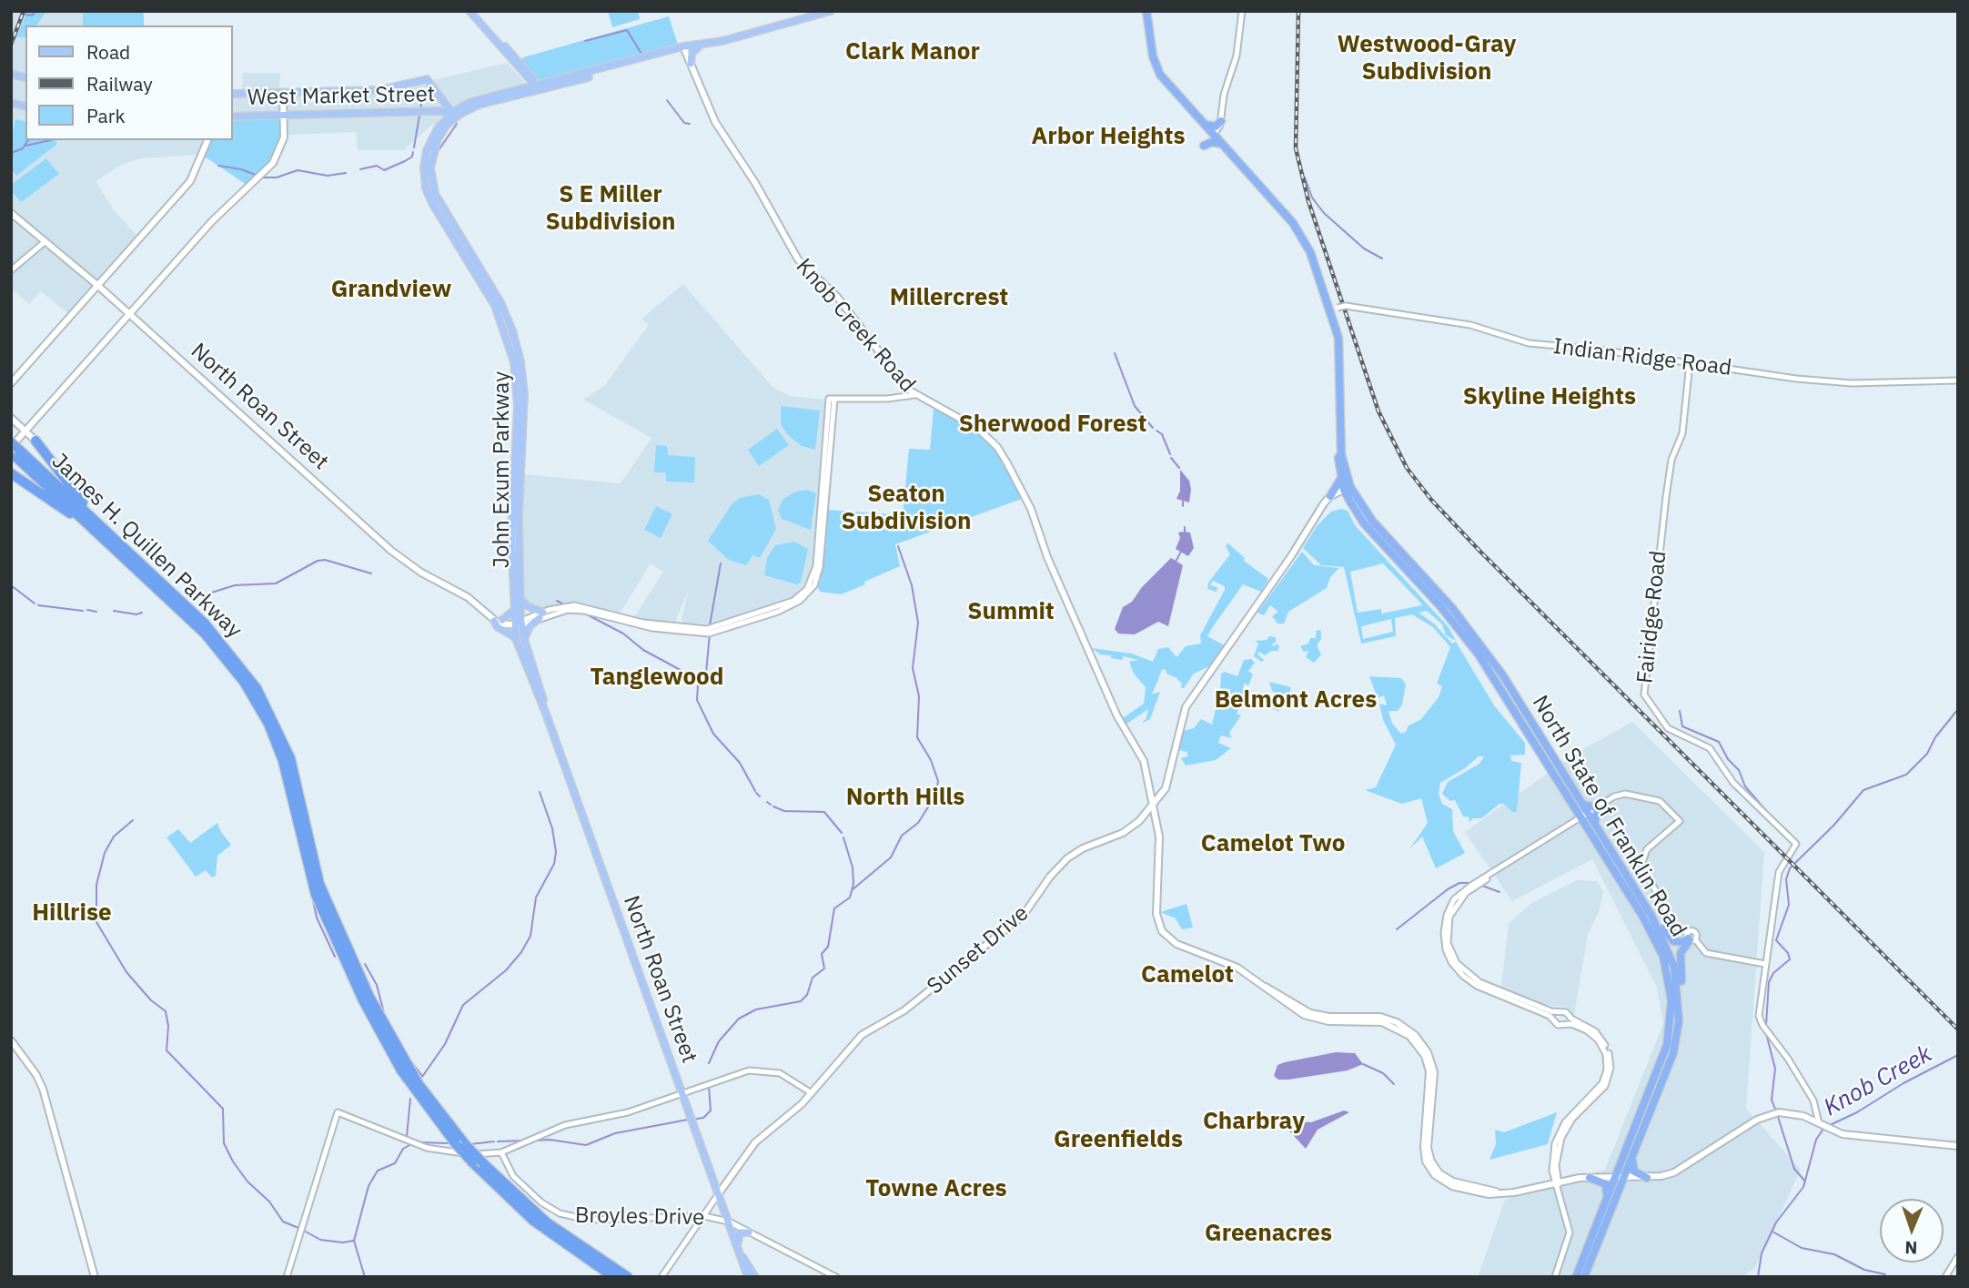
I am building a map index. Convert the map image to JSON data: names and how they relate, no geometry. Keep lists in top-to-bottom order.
{
  "streets": {
    "highway": ["James H. Quillen Parkway", "North State of Franklin Road"],
    "main road": [
      "West Market Street",
      "Knob Creek Road",
      "North Roan Street",
      "John Exum Parkway",
      "Sunset Drive"
    ],
    "street": ["Indian Ridge Road", "Fairidge Road", "Broyles Drive"]
  },
  "crossings": [
    ["Knob Creek Road", "Sunset Drive"],
    ["Indian Ridge Road", "Fairidge Road"],
    ["Indian Ridge Road", "North State of Franklin Road"],
    ["North Roan Street", "John Exum Parkway"],
    ["North Roan Street", "Sunset Drive"],
    ["North Roan Street", "Broyles Drive"],
    ["Sunset Drive", "Broyles Drive"]
  ],
  "districts": [
    "Westwood-Gray Subdivision",
    "Clark Manor",
    "Arbor Heights",
    "S E Miller Subdivision",
    "Grandview",
    "Millercrest",
    "Skyline Heights",
    "Sherwood Forest",
    "Seaton Subdivision",
    "Summit",
    "Tanglewood",
    "Belmont Acres",
    "North Hills",
    "Camelot Two",
    "Hillrise",
    "Camelot",
    "Charbray",
    "Greenfields",
    "Towne Acres",
    "Greenacres"
  ],
  "water": ["Knob Creek"],
  "legend": ["Road", "Railway", "Park"],
  "north": "bottom"
}
